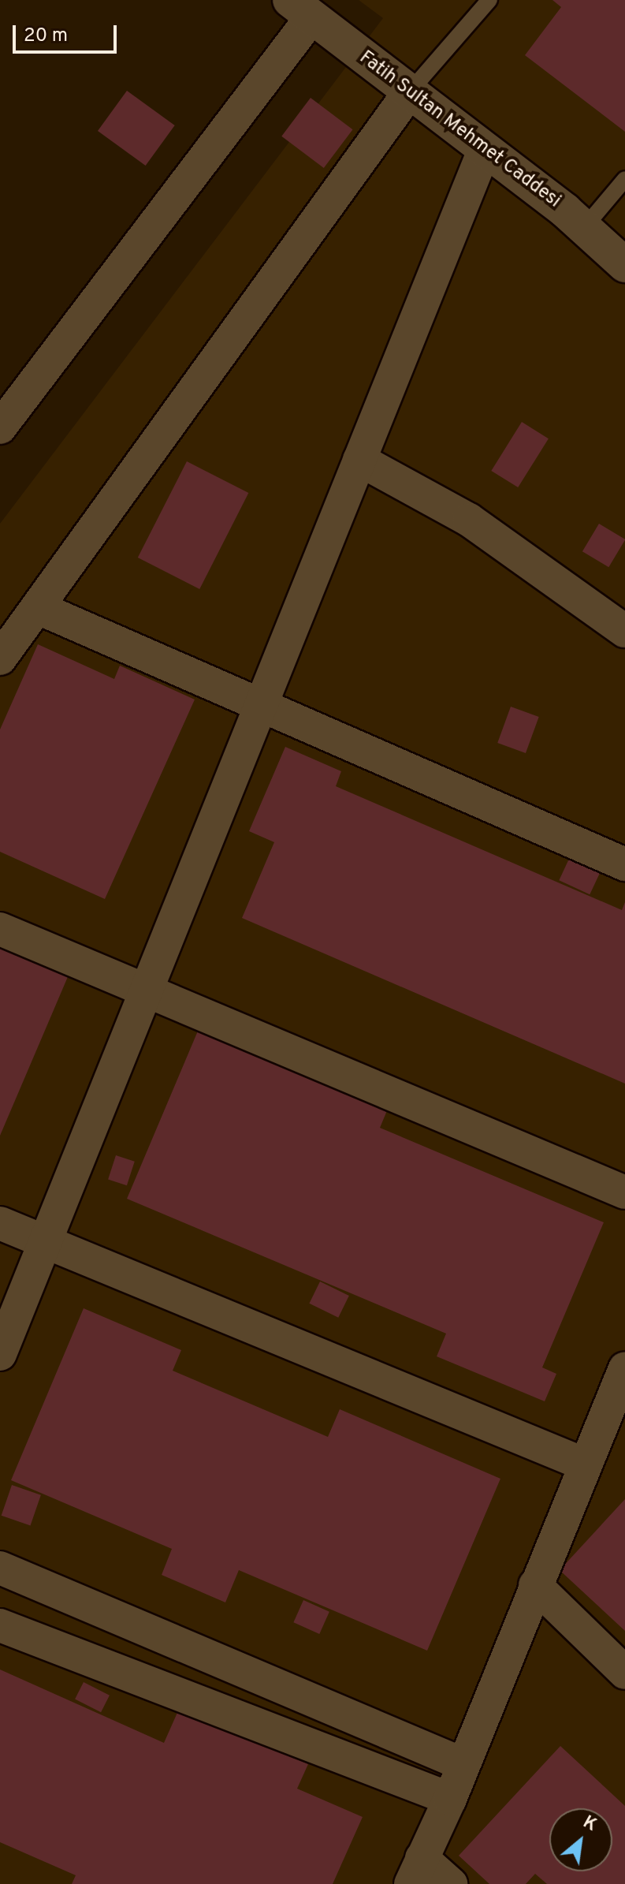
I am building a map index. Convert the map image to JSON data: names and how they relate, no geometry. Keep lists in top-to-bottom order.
{
  "streets": {
    "main road": ["Fatih Sultan Mehmet Caddesi"]
  },
  "scale_bar": "20 m",
  "north": "top right"
}
